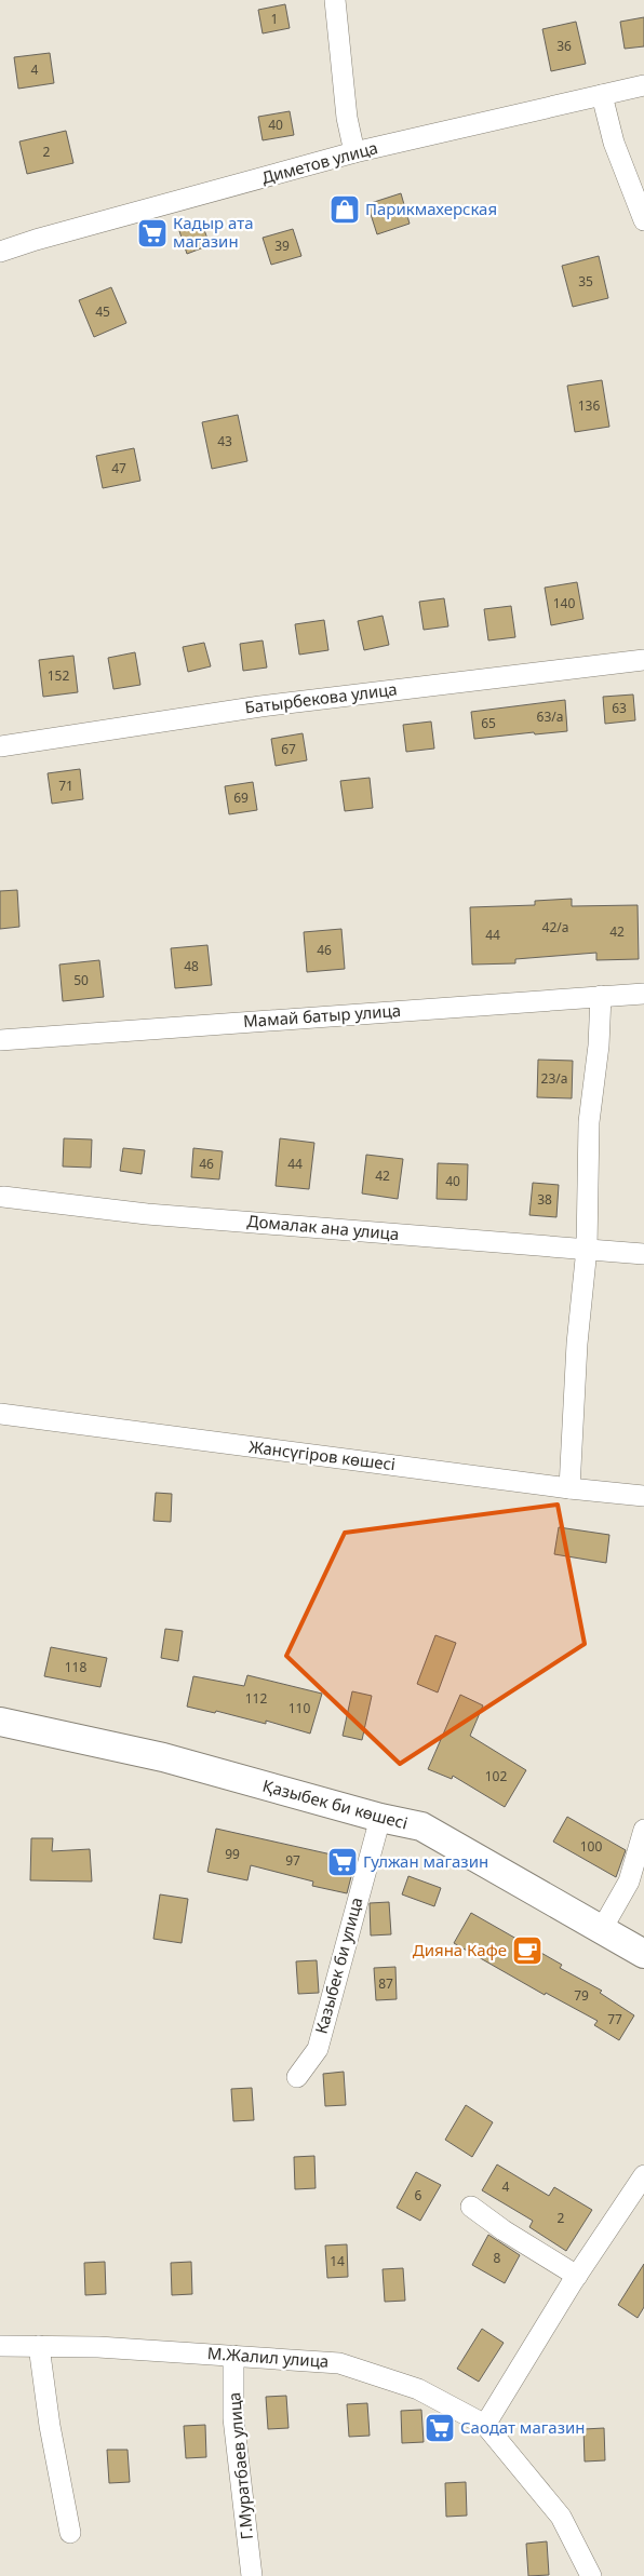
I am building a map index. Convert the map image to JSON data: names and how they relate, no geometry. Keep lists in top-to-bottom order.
{
  "streets": {
    "main road": ["Қазыбек би көшесі"],
    "street": [
      "Диметов улица",
      "Батырбекова улица",
      "Мамай батыр улица",
      "Домалак ана улица",
      "Жансүгіров көшесі",
      "Казыбек би улица",
      "М.Жалил улица",
      "Г.Муратбаев улица"
    ]
  },
  "crossings": [
    ["Қазыбек би көшесі", "Казыбек би улица"],
    ["М.Жалил улица", "Г.Муратбаев улица"]
  ],
  "places": {
    "shop": ["Парикмахерская"],
    "supermarket": ["Кадыр ата магазин", "Гулжан магазин", "Саодат магазин"],
    "cafe": ["Дияна Кафе"]
  },
  "house_numbers": [
    "1",
    "36",
    "4",
    "40",
    "2",
    "39",
    "35",
    "45",
    "136",
    "43",
    "47",
    "140",
    "152",
    "63",
    "63/а",
    "65",
    "67",
    "71",
    "69",
    "42/а",
    "42",
    "44",
    "46",
    "48",
    "50",
    "23/а",
    "46",
    "44",
    "42",
    "40",
    "38",
    "118",
    "112",
    "110",
    "102",
    "100",
    "99",
    "97",
    "87",
    "79",
    "77",
    "4",
    "6",
    "2",
    "8",
    "14"
  ]
}
